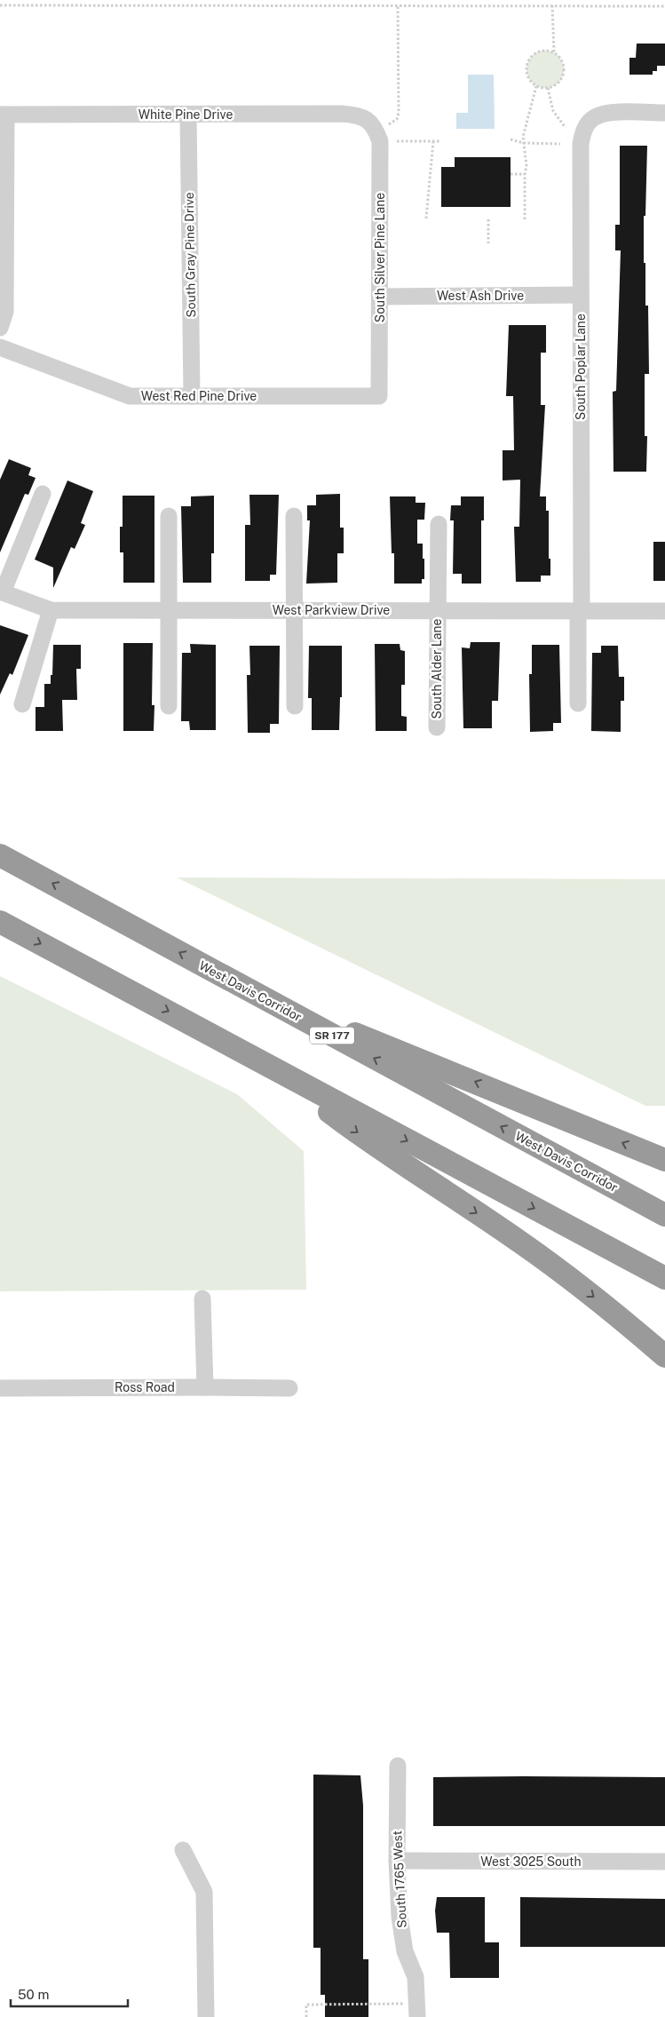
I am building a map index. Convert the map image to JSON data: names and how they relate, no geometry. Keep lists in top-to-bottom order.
{
  "streets": {
    "highway": ["West Davis Corridor", "SR 177"],
    "street": [
      "White Pine Drive",
      "South Gray Pine Drive",
      "South Silver Pine Lane",
      "West Ash Drive",
      "South Poplar Lane",
      "West Red Pine Drive",
      "West Parkview Drive",
      "South Alder Lane",
      "Ross Road",
      "West 3025 South",
      "South 1765 West"
    ]
  },
  "crossings": [
    ["White Pine Drive", "South Gray Pine Drive"],
    ["White Pine Drive", "South Silver Pine Lane"],
    ["South Gray Pine Drive", "West Red Pine Drive"],
    ["South Silver Pine Lane", "West Ash Drive"],
    ["South Silver Pine Lane", "West Red Pine Drive"],
    ["West Ash Drive", "South Poplar Lane"],
    ["South Poplar Lane", "West Parkview Drive"],
    ["West Parkview Drive", "South Alder Lane"],
    ["West 3025 South", "South 1765 West"]
  ],
  "scale_bar": "50 m"
}
